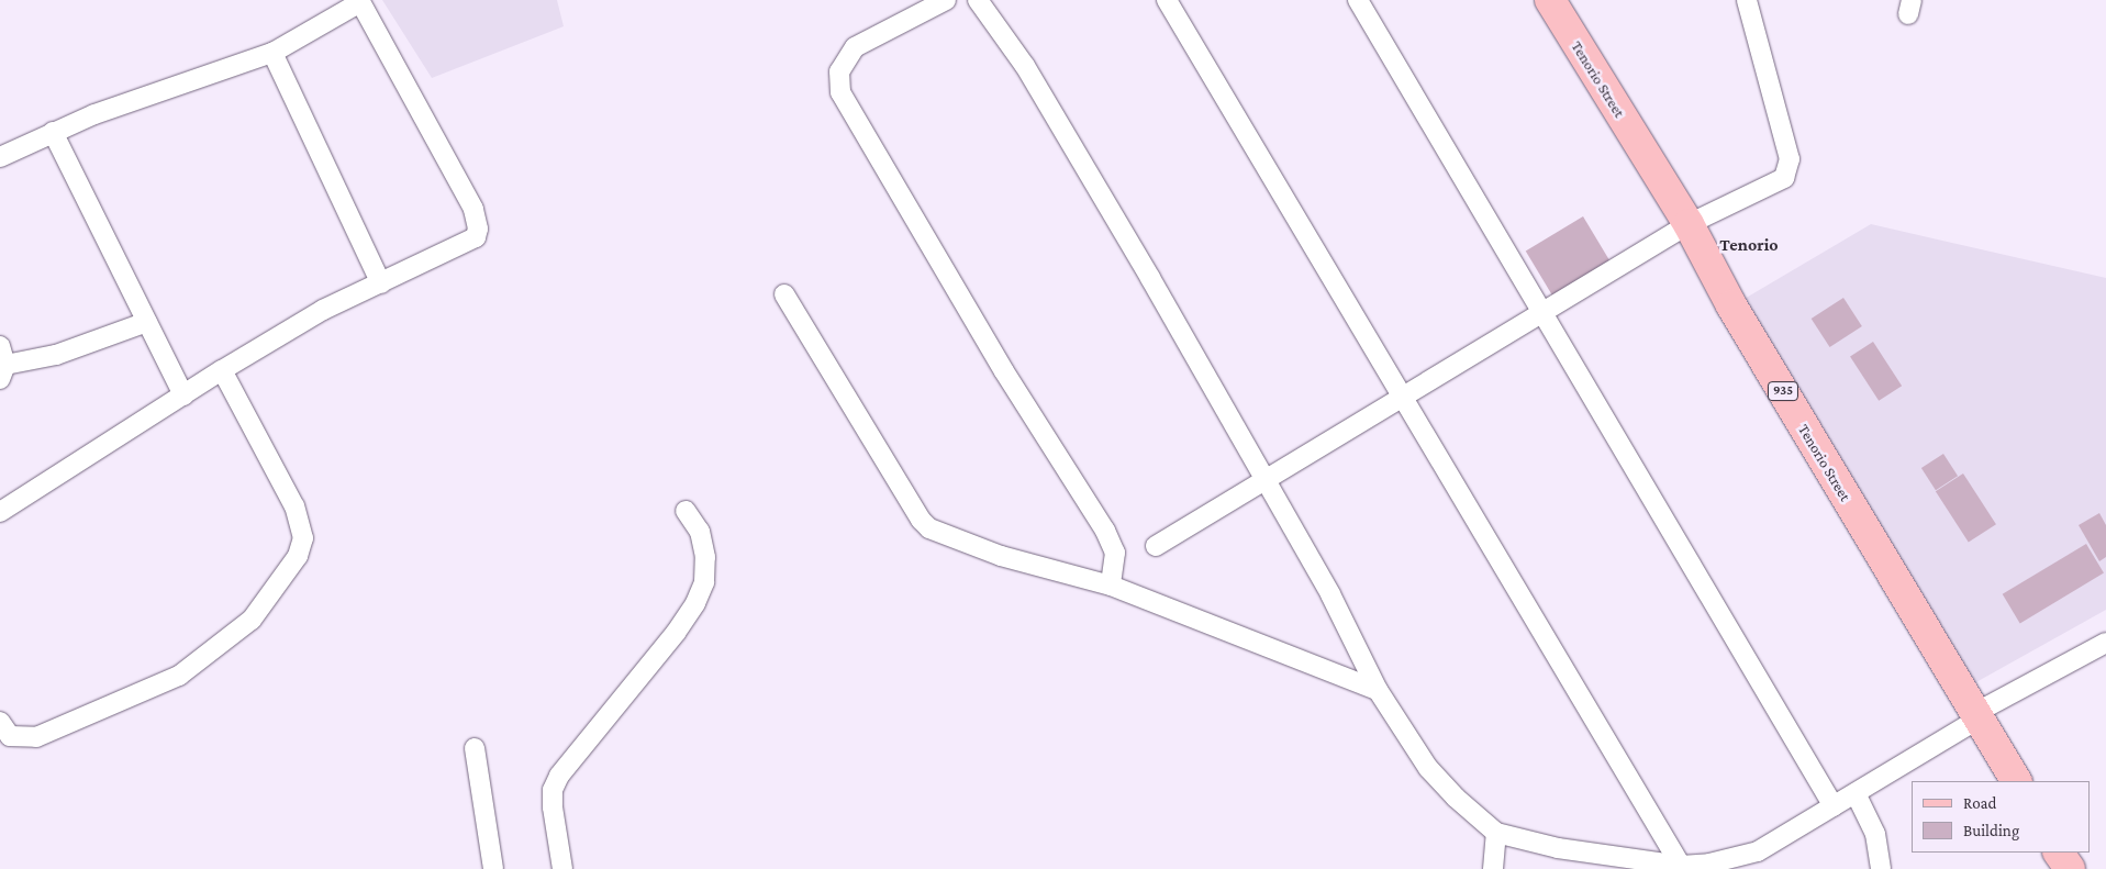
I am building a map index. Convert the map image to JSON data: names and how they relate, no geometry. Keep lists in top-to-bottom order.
{
  "streets": {
    "main road": ["Tenorio Street", "935"]
  },
  "districts": ["Tenorio"],
  "legend": ["Road", "Building"]
}
